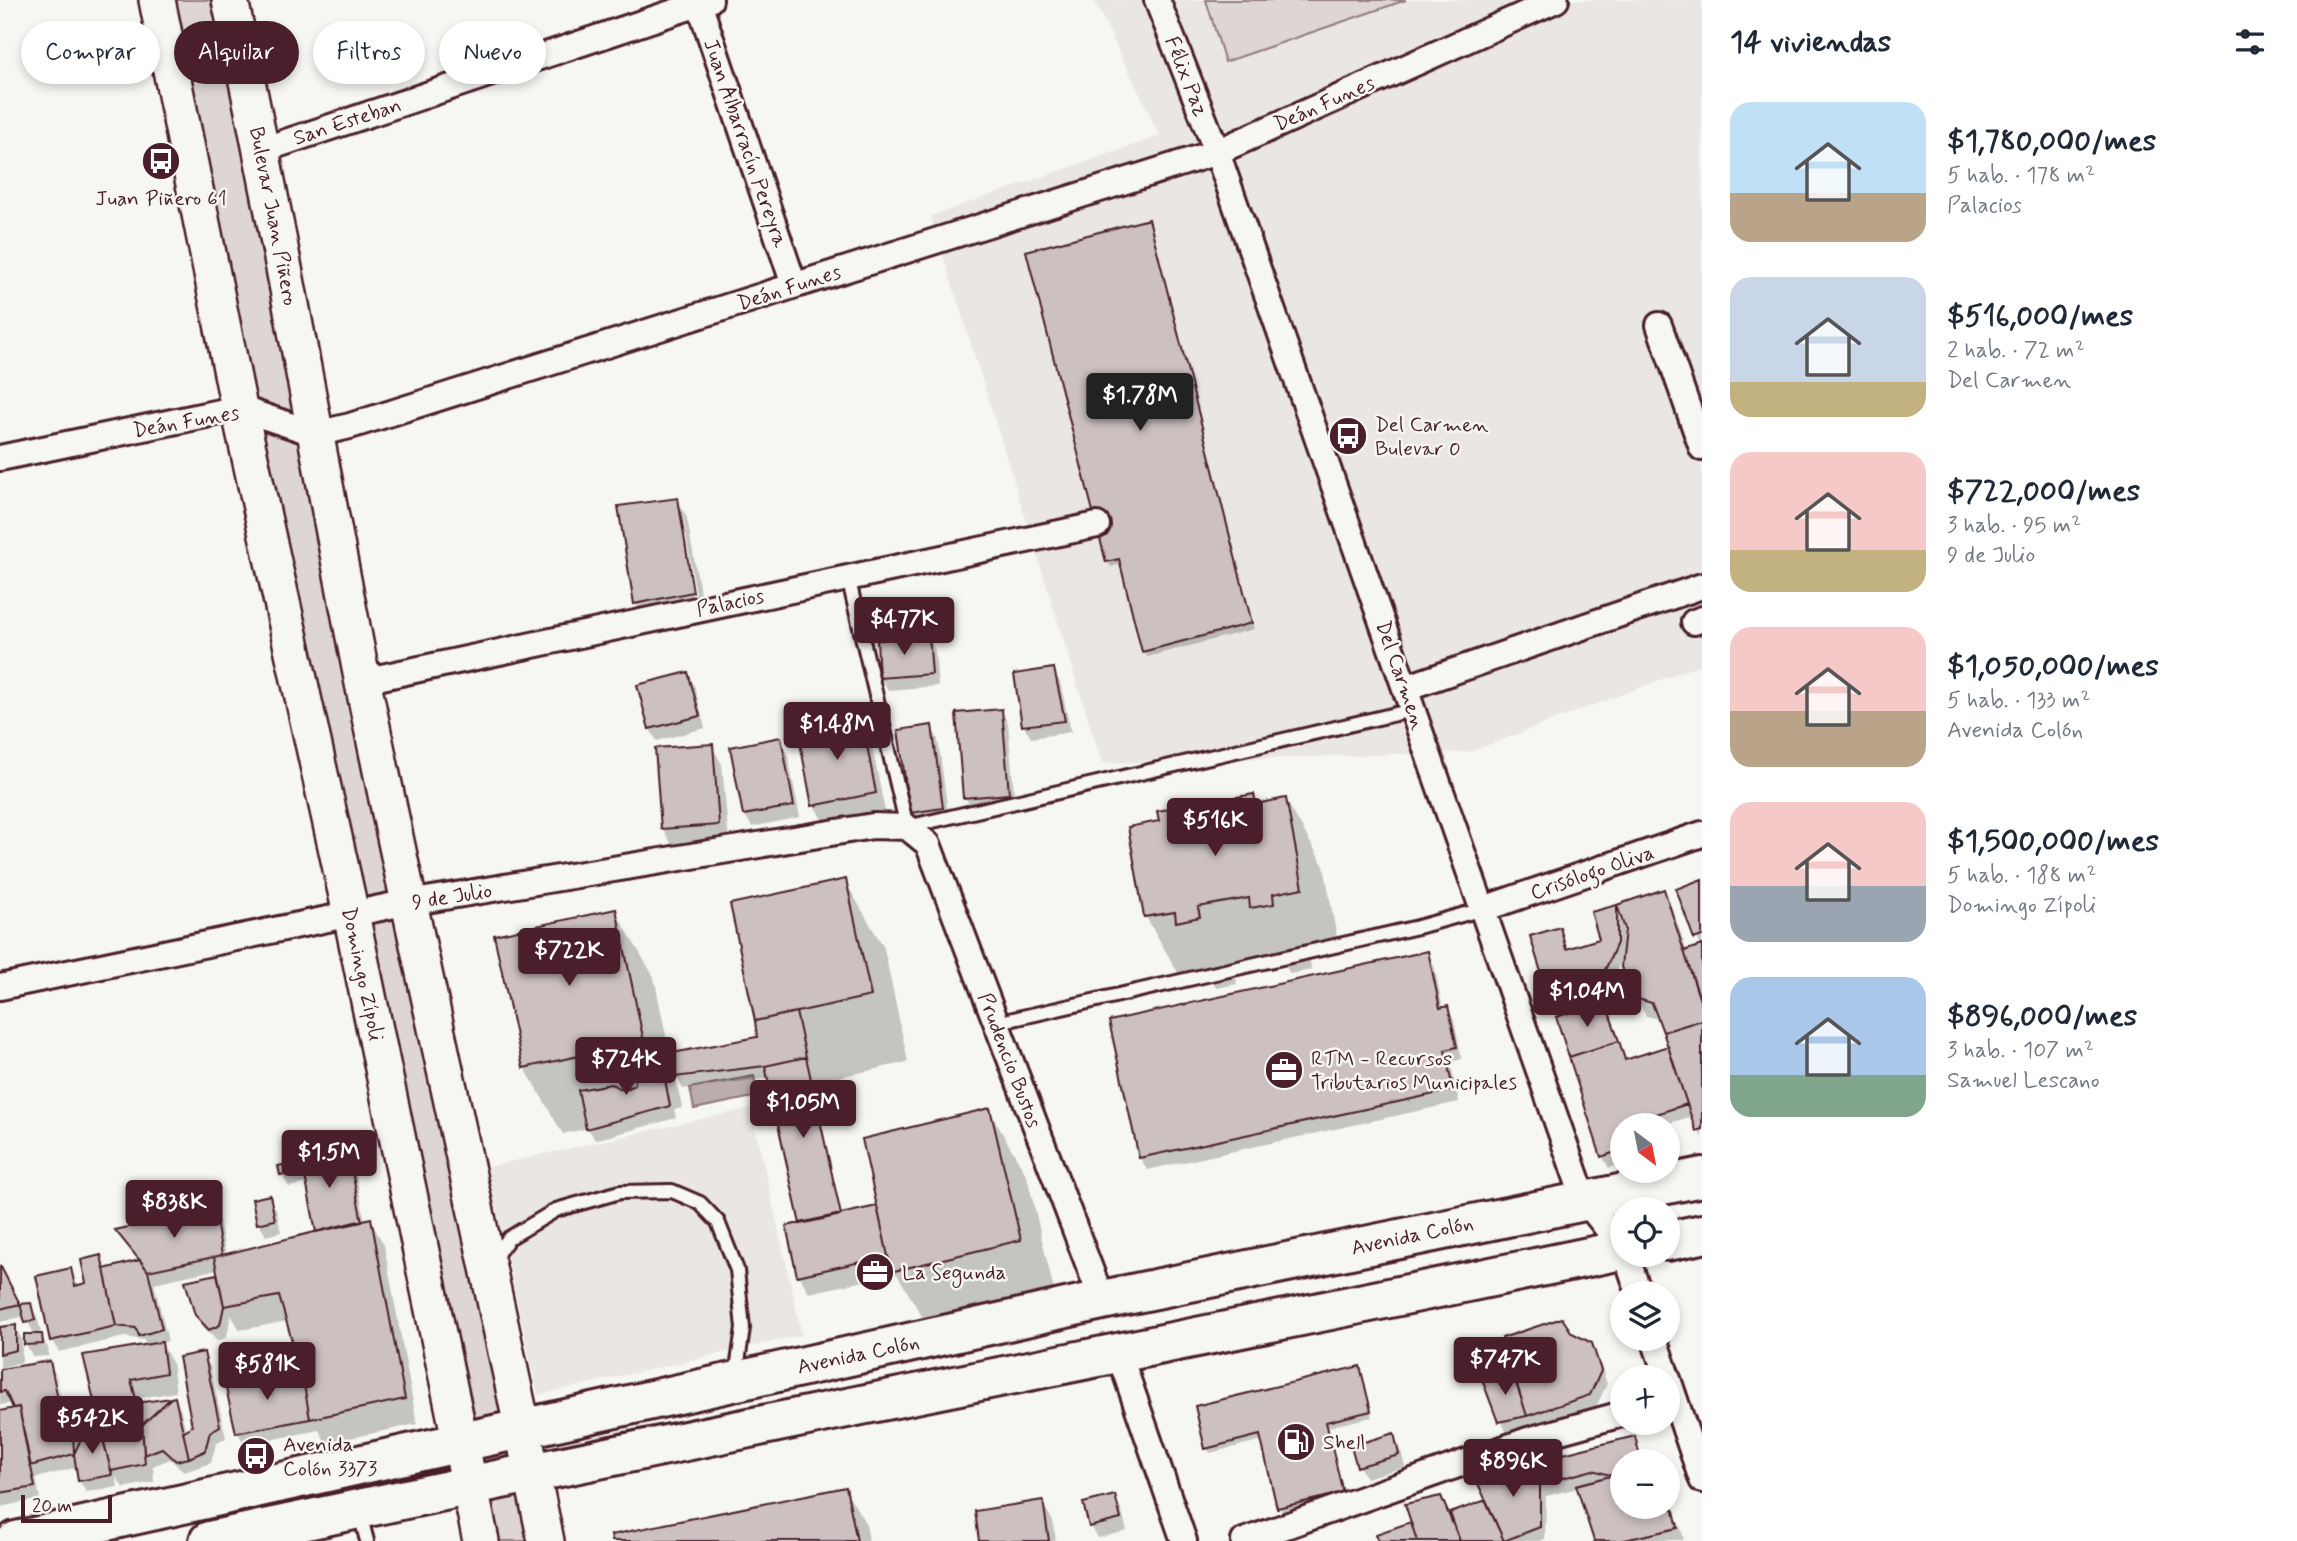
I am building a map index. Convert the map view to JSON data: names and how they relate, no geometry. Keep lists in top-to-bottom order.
{
  "streets": {
    "main road": ["Bulevar Juan Piñero", "Domingo Zípoli", "Avenida Colón"],
    "street": [
      "Félix Paz",
      "Deán Funes",
      "San Esteban",
      "Juan Albarracín Pereyra",
      "Palacios",
      "Del Carmen",
      "Crisólogo Oliva",
      "9 de Julio",
      "Prudencio Bustos"
    ]
  },
  "crossings": [
    ["Félix Paz", "Deán Funes"],
    ["Félix Paz", "Del Carmen"],
    ["Deán Funes", "Juan Albarracín Pereyra"],
    ["Deán Funes", "Bulevar Juan Piñero"],
    ["Deán Funes", "Del Carmen"],
    ["Deán Funes", "Domingo Zípoli"],
    ["San Esteban", "Juan Albarracín Pereyra"],
    ["San Esteban", "Bulevar Juan Piñero"],
    ["Del Carmen", "Crisólogo Oliva"],
    ["Del Carmen", "Avenida Colón"],
    ["9 de Julio", "Domingo Zípoli"],
    ["9 de Julio", "Prudencio Bustos"],
    ["Domingo Zípoli", "Avenida Colón"],
    ["Prudencio Bustos", "Avenida Colón"]
  ],
  "places": {
    "bus stop": ["Juan Piñero 61", "Del Carmen Bulevar 0", "Avenida Colón 3373"],
    "office": ["RTM - Recursos Tributarios Municipales", "La Segunda"],
    "fuel station": ["Shell"]
  },
  "scale_bar": "20 m",
  "north": "bottom right",
  "page": {
    "heading": "14 viviendas",
    "chip": [
      "Comprar",
      "Alquilar",
      "Filtros",
      "Nuevo"
    ],
    "list": [
      {
        "name": "$1,780,000/mes",
        "note": "5 hab. · 178 m² · Palacios"
      },
      {
        "name": "$516,000/mes",
        "note": "2 hab. · 72 m² · Del Carmen"
      },
      {
        "name": "$722,000/mes",
        "note": "3 hab. · 95 m² · 9 de Julio"
      },
      {
        "name": "$1,050,000/mes",
        "note": "5 hab. · 133 m² · Avenida Colón"
      },
      {
        "name": "$1,500,000/mes",
        "note": "5 hab. · 188 m² · Domingo Zípoli"
      },
      {
        "name": "$896,000/mes",
        "note": "3 hab. · 107 m² · Samuel Lescano"
      }
    ],
    "price": [
      "$1.78M",
      "$477K",
      "$1.48M",
      "$516K",
      "$722K",
      "$1.04M",
      "$724K",
      "$1.05M",
      "$1.5M",
      "$838K",
      "$747K",
      "$581K",
      "$542K",
      "$896K"
    ],
    "map_buttons": ["+", "−"],
    "scale": "20 m"
  }
}
